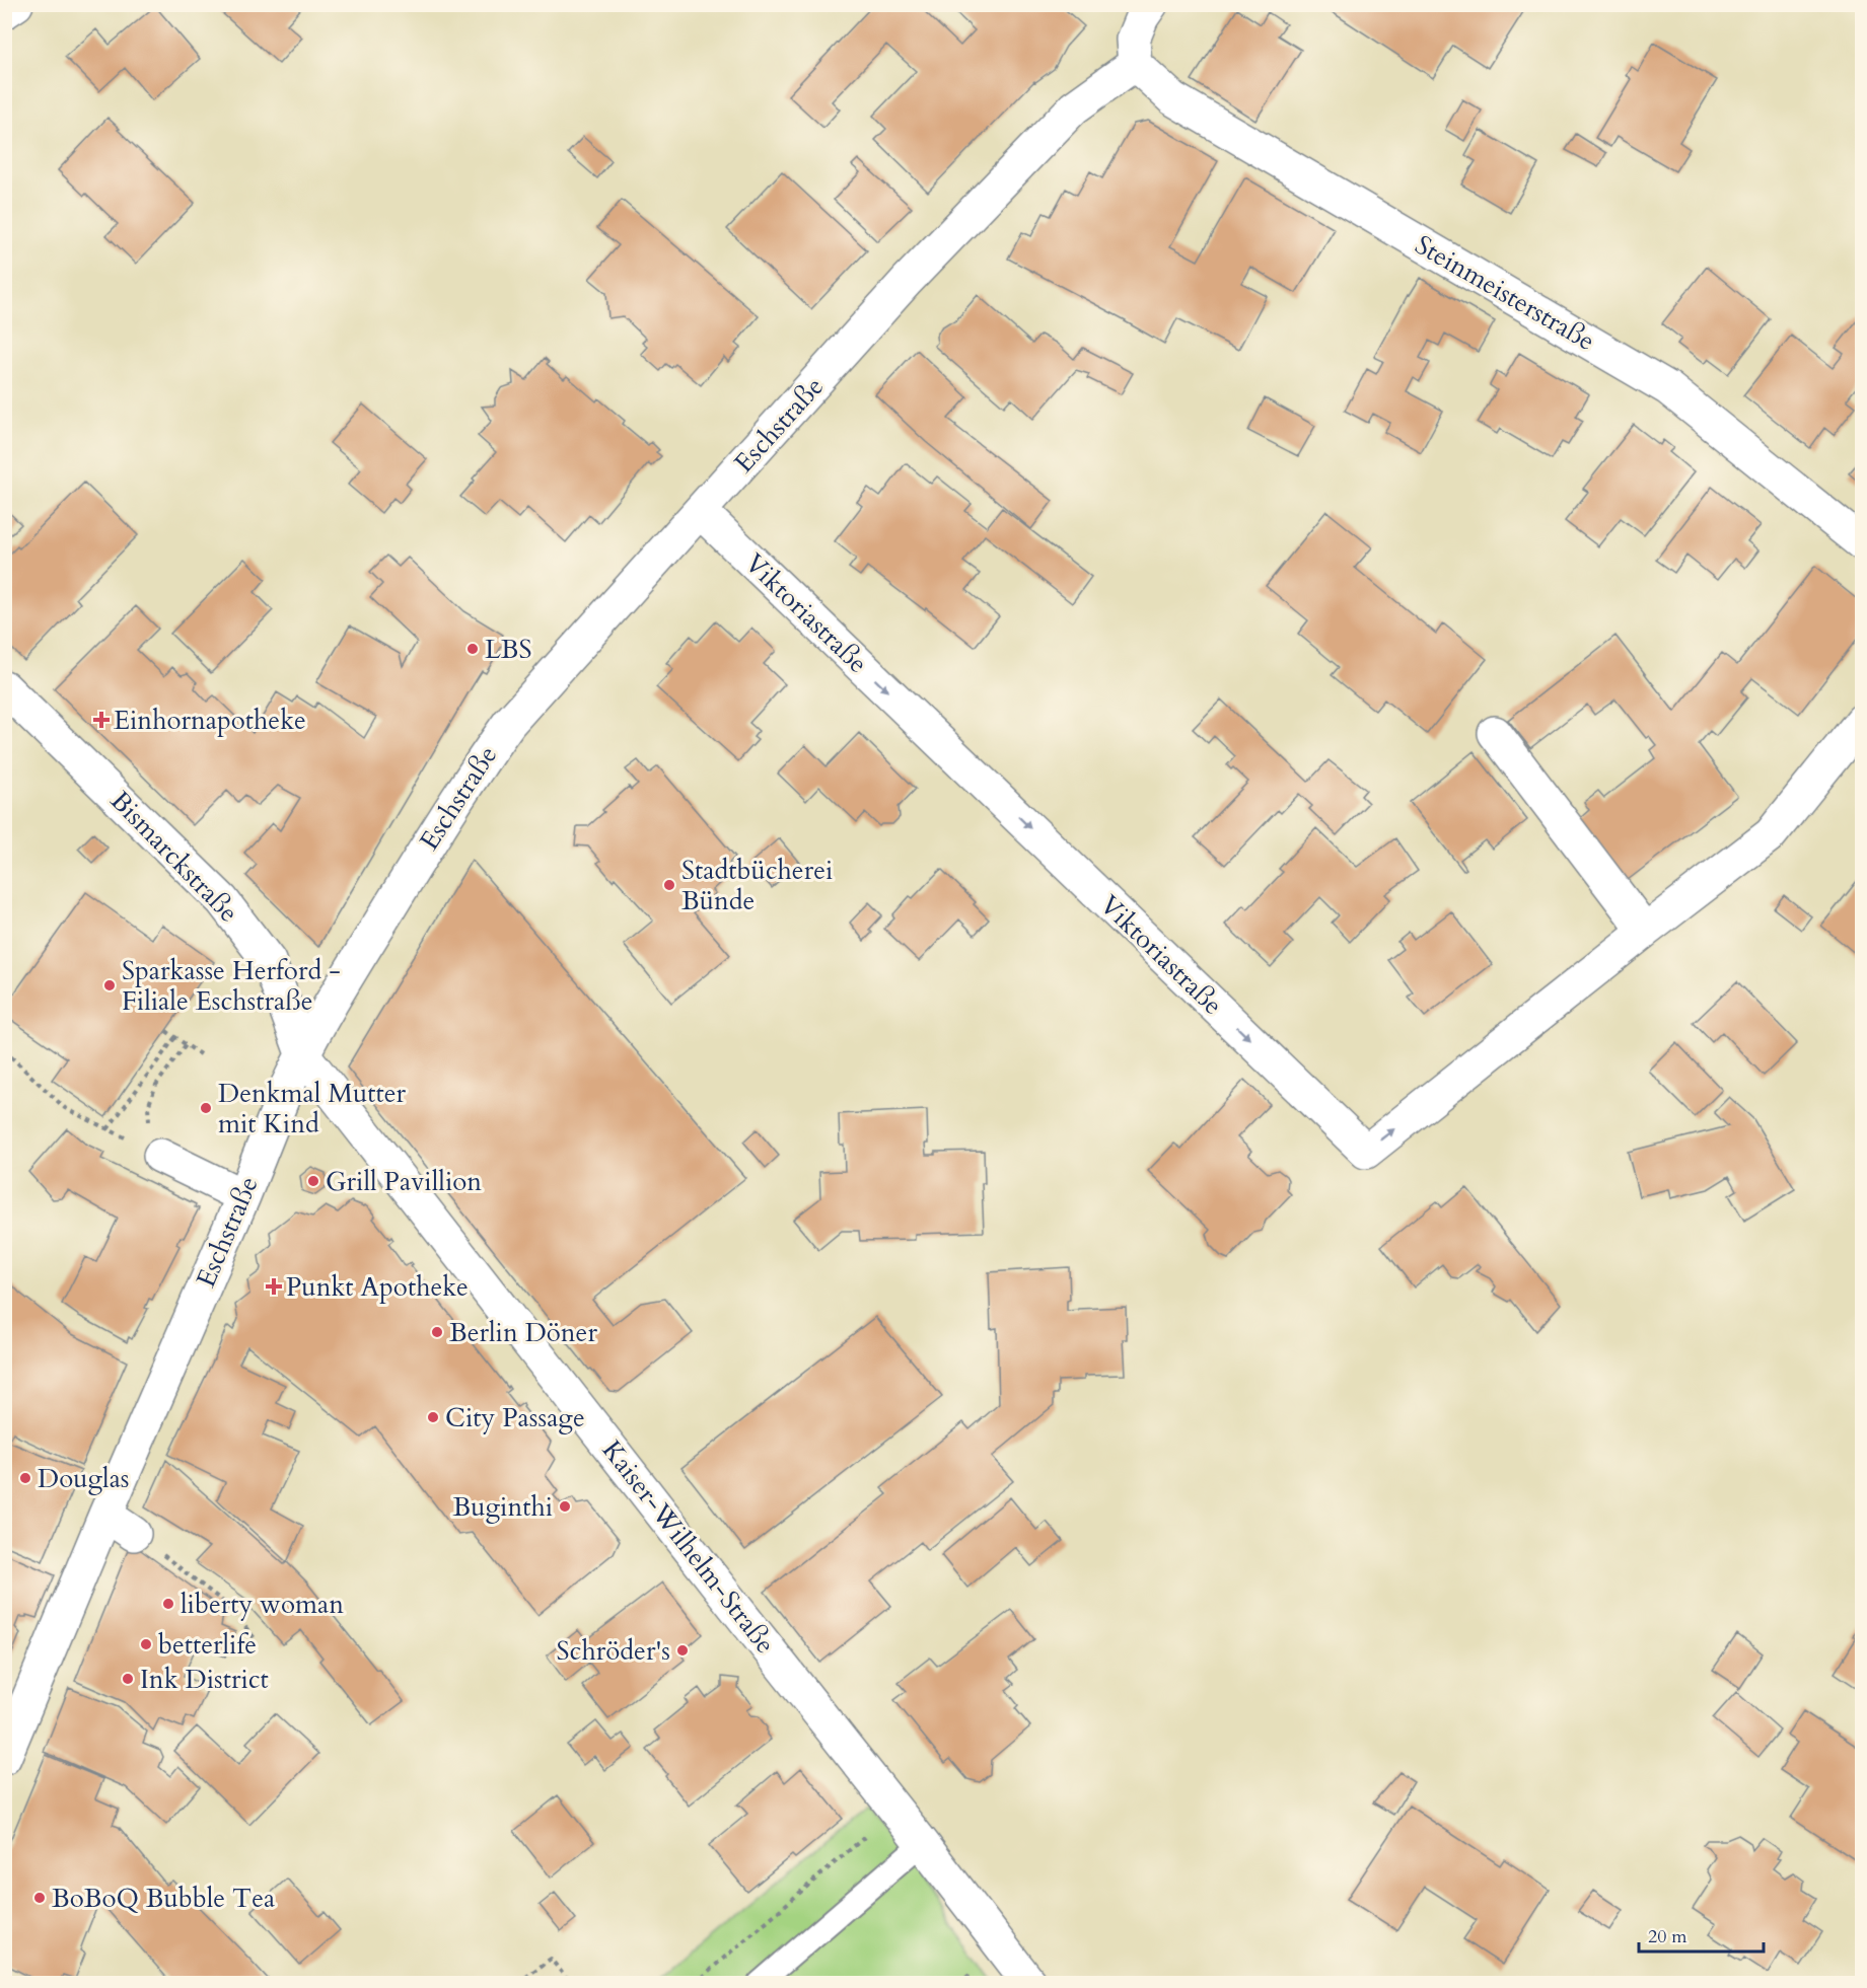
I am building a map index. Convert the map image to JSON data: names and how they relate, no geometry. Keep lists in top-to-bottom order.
{
  "streets": {
    "street": [
      "Steinmeisterstraße",
      "Eschstraße",
      "Viktoriastraße",
      "Bismarckstraße",
      "Kaiser-Wilhelm-Straße"
    ]
  },
  "crossings": [
    ["Steinmeisterstraße", "Eschstraße"],
    ["Eschstraße", "Viktoriastraße"],
    ["Eschstraße", "Bismarckstraße"],
    ["Eschstraße", "Kaiser-Wilhelm-Straße"],
    ["Bismarckstraße", "Kaiser-Wilhelm-Straße"]
  ],
  "one_way": ["Viktoriastraße"],
  "places": {
    "other": [
      "LBS",
      "Stadtbücherei Bünde",
      "Sparkasse Herford - Filiale Eschstraße",
      "Denkmal Mutter mit Kind",
      "Grill Pavillion",
      "Berlin Döner",
      "City Passage",
      "Douglas",
      "Buginthi",
      "liberty woman",
      "betterlife",
      "Schröder's",
      "Ink District",
      "BoBoQ Bubble Tea"
    ],
    "health": ["Einhornapotheke", "Punkt Apotheke"]
  },
  "scale_bar": "20 m"
}
